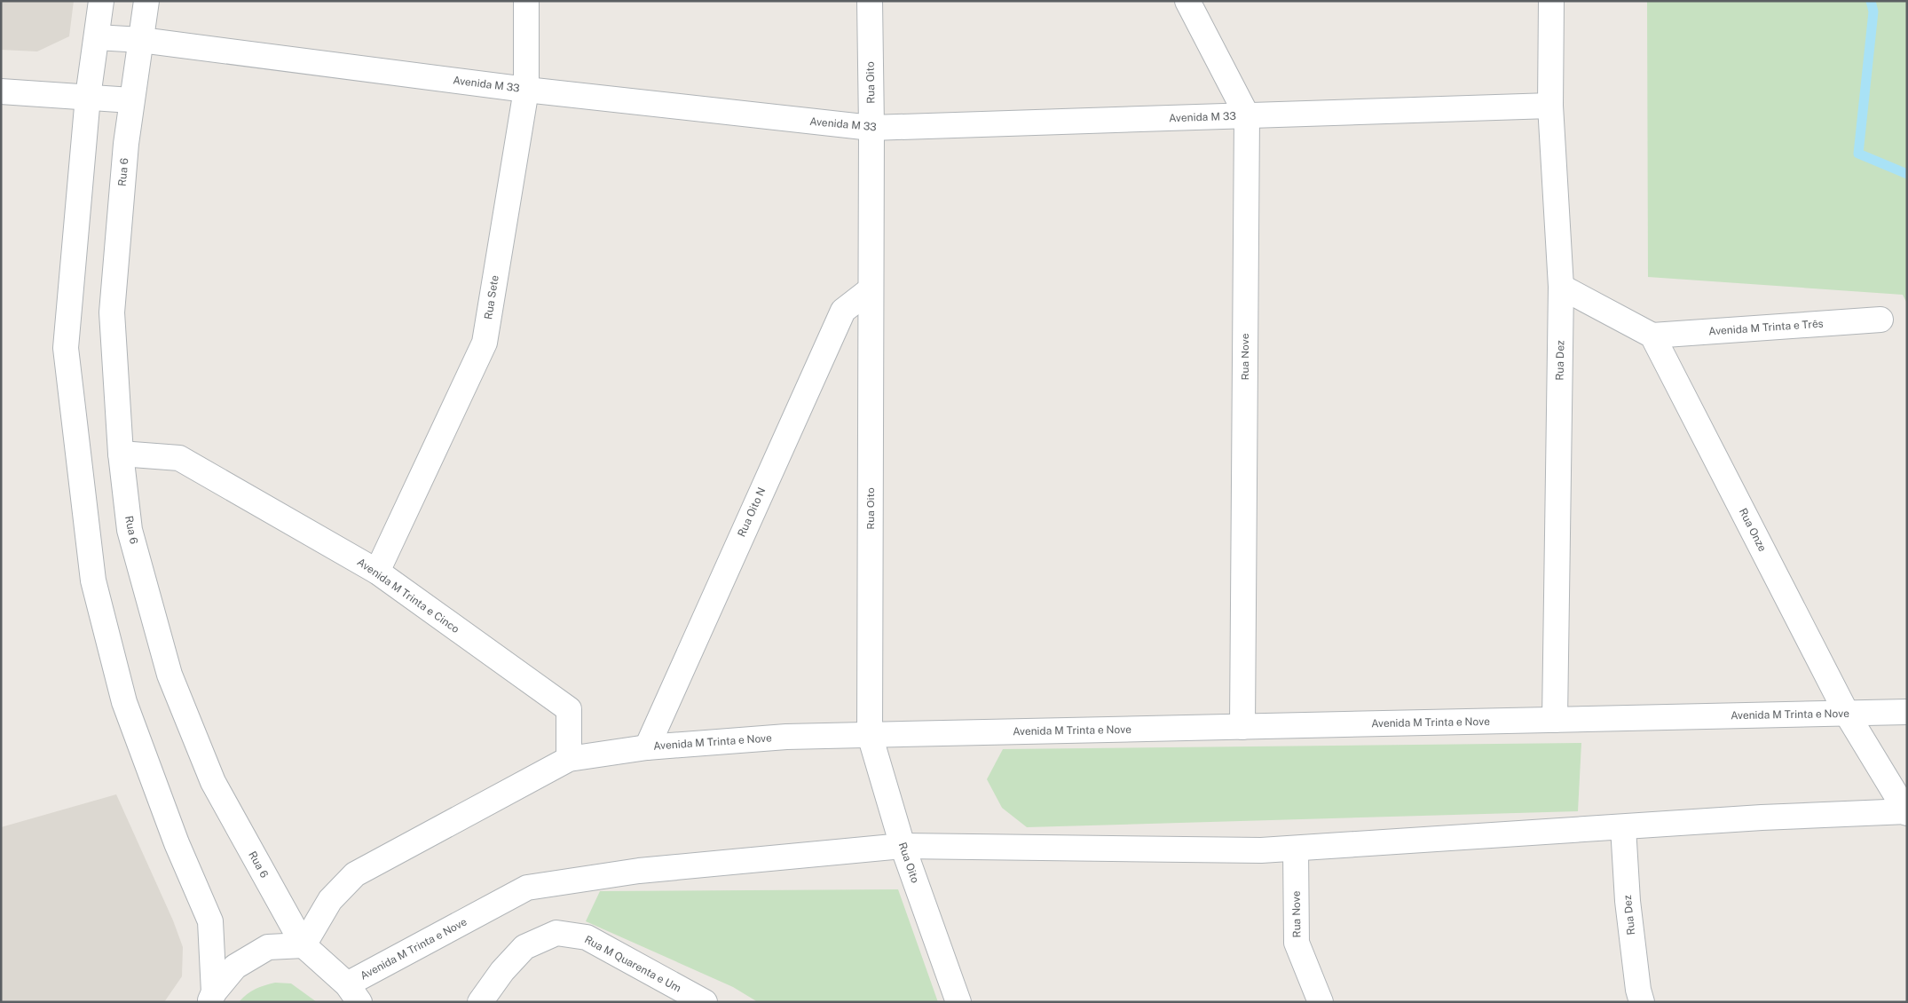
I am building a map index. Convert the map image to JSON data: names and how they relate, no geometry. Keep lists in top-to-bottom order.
{
  "streets": {
    "street": [
      "Rua Oito",
      "Avenida M 33",
      "Rua 6",
      "Rua Sete",
      "Avenida M Trinta e Três",
      "Rua Nove",
      "Rua Dez",
      "Rua Oito N",
      "Rua Onze",
      "Avenida M Trinta e Cinco",
      "Avenida M Trinta e Nove",
      "Rua M Quarenta e Um"
    ]
  },
  "crossings": [
    ["Rua Oito", "Avenida M 33"],
    ["Rua Oito", "Rua Oito N"],
    ["Rua Oito", "Avenida M Trinta e Nove"],
    ["Avenida M 33", "Rua 6"],
    ["Avenida M 33", "Rua Sete"],
    ["Avenida M 33", "Rua Nove"],
    ["Avenida M 33", "Rua Dez"],
    ["Rua 6", "Avenida M Trinta e Cinco"],
    ["Rua 6", "Avenida M Trinta e Nove"],
    ["Rua Sete", "Avenida M Trinta e Cinco"],
    ["Avenida M Trinta e Três", "Rua Onze"],
    ["Rua Nove", "Avenida M Trinta e Nove"],
    ["Rua Dez", "Avenida M Trinta e Nove"],
    ["Rua Oito N", "Avenida M Trinta e Nove"],
    ["Rua Onze", "Avenida M Trinta e Nove"],
    ["Avenida M Trinta e Cinco", "Avenida M Trinta e Nove"]
  ]
}
